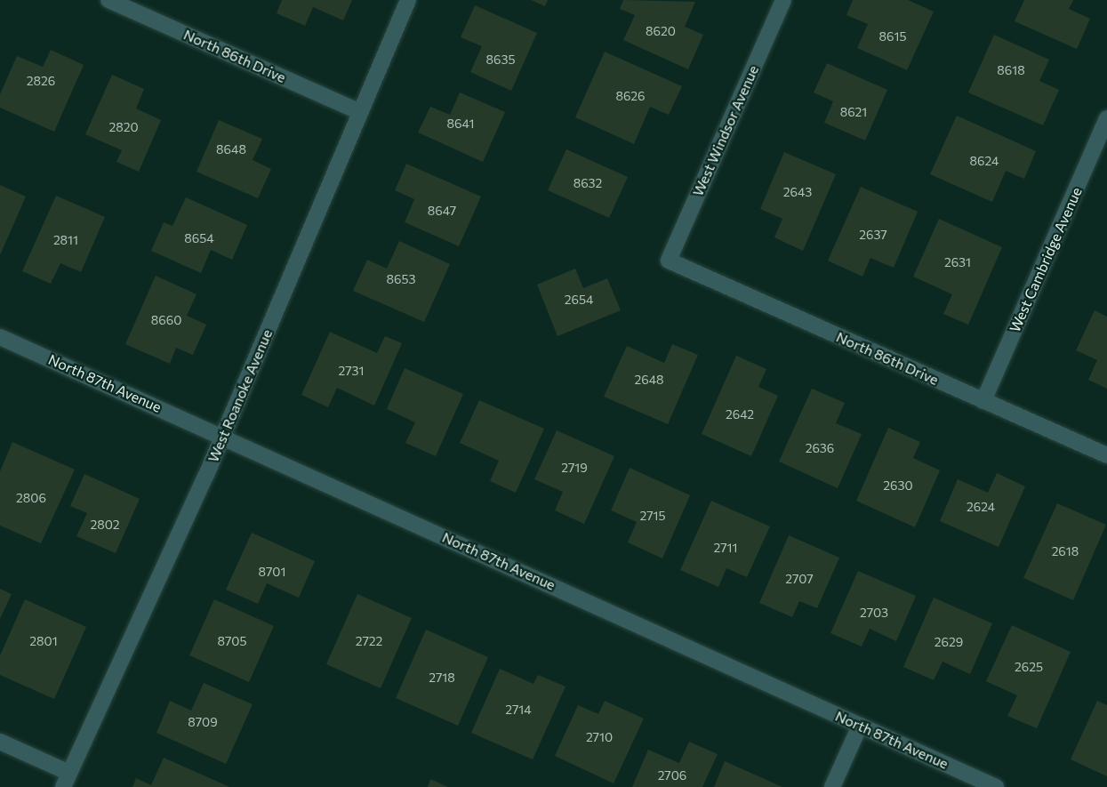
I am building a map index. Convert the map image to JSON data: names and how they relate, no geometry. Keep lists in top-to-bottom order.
{
  "streets": {
    "street": [
      "North 86th Drive",
      "West Windsor Avenue",
      "West Cambridge Avenue",
      "North 87th Avenue",
      "West Roanoke Avenue"
    ]
  },
  "crossings": [
    ["North 86th Drive", "West Windsor Avenue"],
    ["North 86th Drive", "West Cambridge Avenue"],
    ["North 86th Drive", "West Roanoke Avenue"],
    ["North 87th Avenue", "West Roanoke Avenue"]
  ],
  "house_numbers": [
    "8620",
    "8615",
    "8635",
    "8618",
    "2826",
    "8626",
    "8621",
    "8641",
    "2820",
    "8648",
    "8624",
    "8632",
    "2643",
    "8647",
    "2637",
    "8654",
    "2811",
    "2631",
    "8653",
    "2654",
    "8660",
    "2731",
    "2648",
    "2642",
    "2636",
    "2719",
    "2630",
    "2806",
    "2624",
    "2715",
    "2802",
    "2711",
    "2618",
    "8701",
    "2707",
    "2703",
    "2801",
    "8705",
    "2722",
    "2629",
    "2625",
    "2718",
    "2714",
    "8709",
    "2710",
    "2706"
  ]
}
